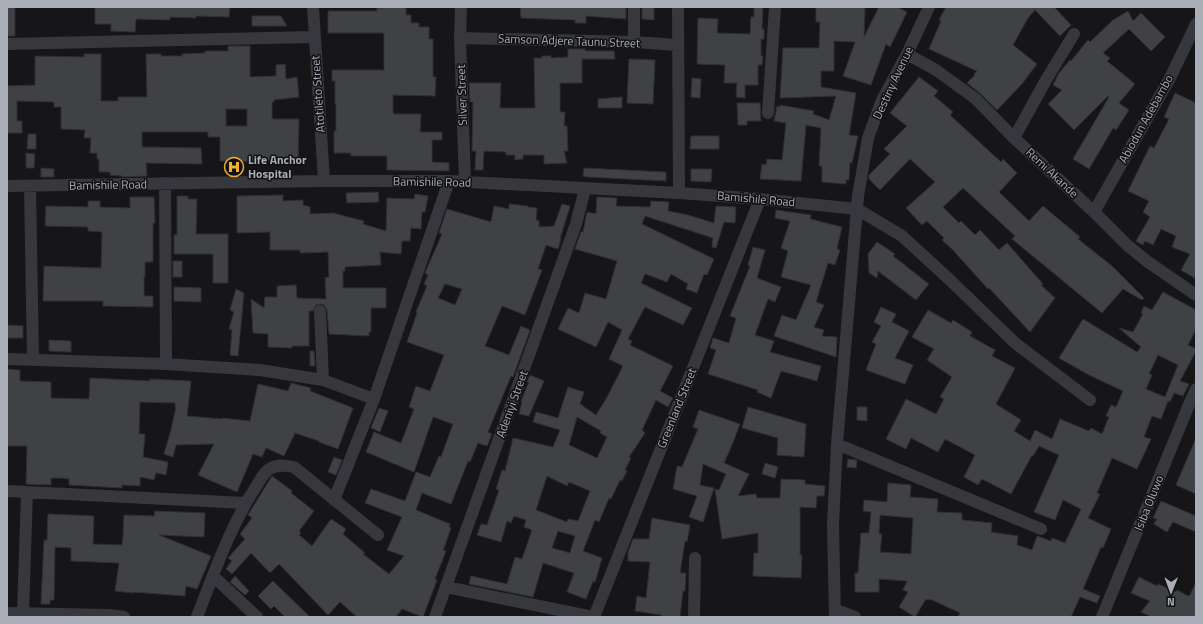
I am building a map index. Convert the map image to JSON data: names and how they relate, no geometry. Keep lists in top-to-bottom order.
{
  "streets": {
    "street": [
      "Samson Adjere Taunu Street",
      "Destiny Avenue",
      "Atotileto Street",
      "Silver Street",
      "Abiodun Adebambo",
      "Remi Akande",
      "Bamishile Road",
      "Adeniyi Street",
      "Greenland Street",
      "Isiba Oluwo"
    ]
  },
  "crossings": [
    ["Samson Adjere Taunu Street", "Silver Street"],
    ["Destiny Avenue", "Remi Akande"],
    ["Destiny Avenue", "Bamishile Road"],
    ["Atotileto Street", "Bamishile Road"],
    ["Silver Street", "Bamishile Road"],
    ["Abiodun Adebambo", "Remi Akande"],
    ["Bamishile Road", "Adeniyi Street"],
    ["Bamishile Road", "Greenland Street"]
  ],
  "places": {
    "hospital": ["Life Anchor Hospital"]
  },
  "north": "bottom"
}
